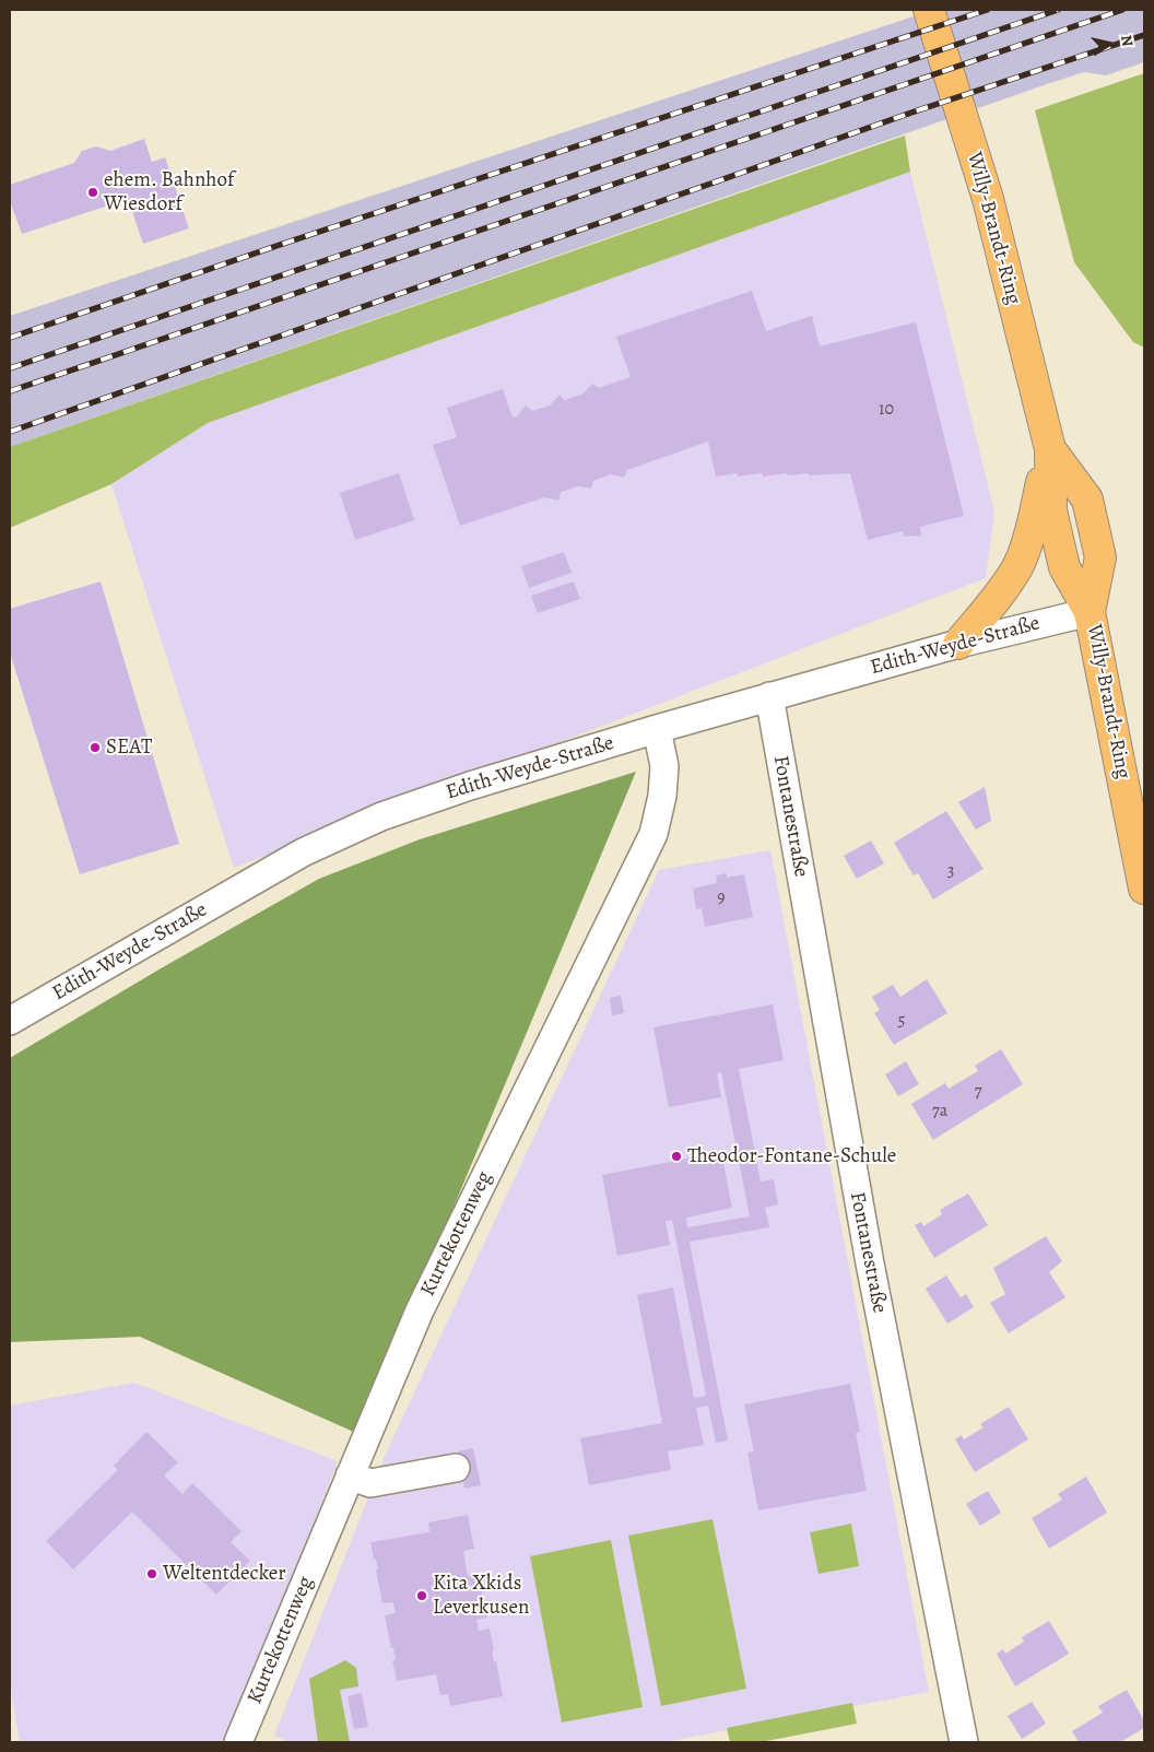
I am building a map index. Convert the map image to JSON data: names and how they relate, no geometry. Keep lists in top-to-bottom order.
{
  "streets": {
    "main road": ["Willy-Brandt-Ring"],
    "street": ["Edith-Weyde-Straße", "Fontanestraße", "Kurtekottenweg"]
  },
  "crossings": [
    ["Willy-Brandt-Ring", "Edith-Weyde-Straße"],
    ["Edith-Weyde-Straße", "Fontanestraße"],
    ["Edith-Weyde-Straße", "Kurtekottenweg"]
  ],
  "places": [
    "ehem. Bahnhof Wiesdorf",
    "SEAT",
    "Theodor-Fontane-Schule",
    "Weltentdecker",
    "Kita Xkids Leverkusen"
  ],
  "house_numbers": [
    "10",
    "3",
    "9",
    "5",
    "7",
    "7a"
  ],
  "north": "right"
}
